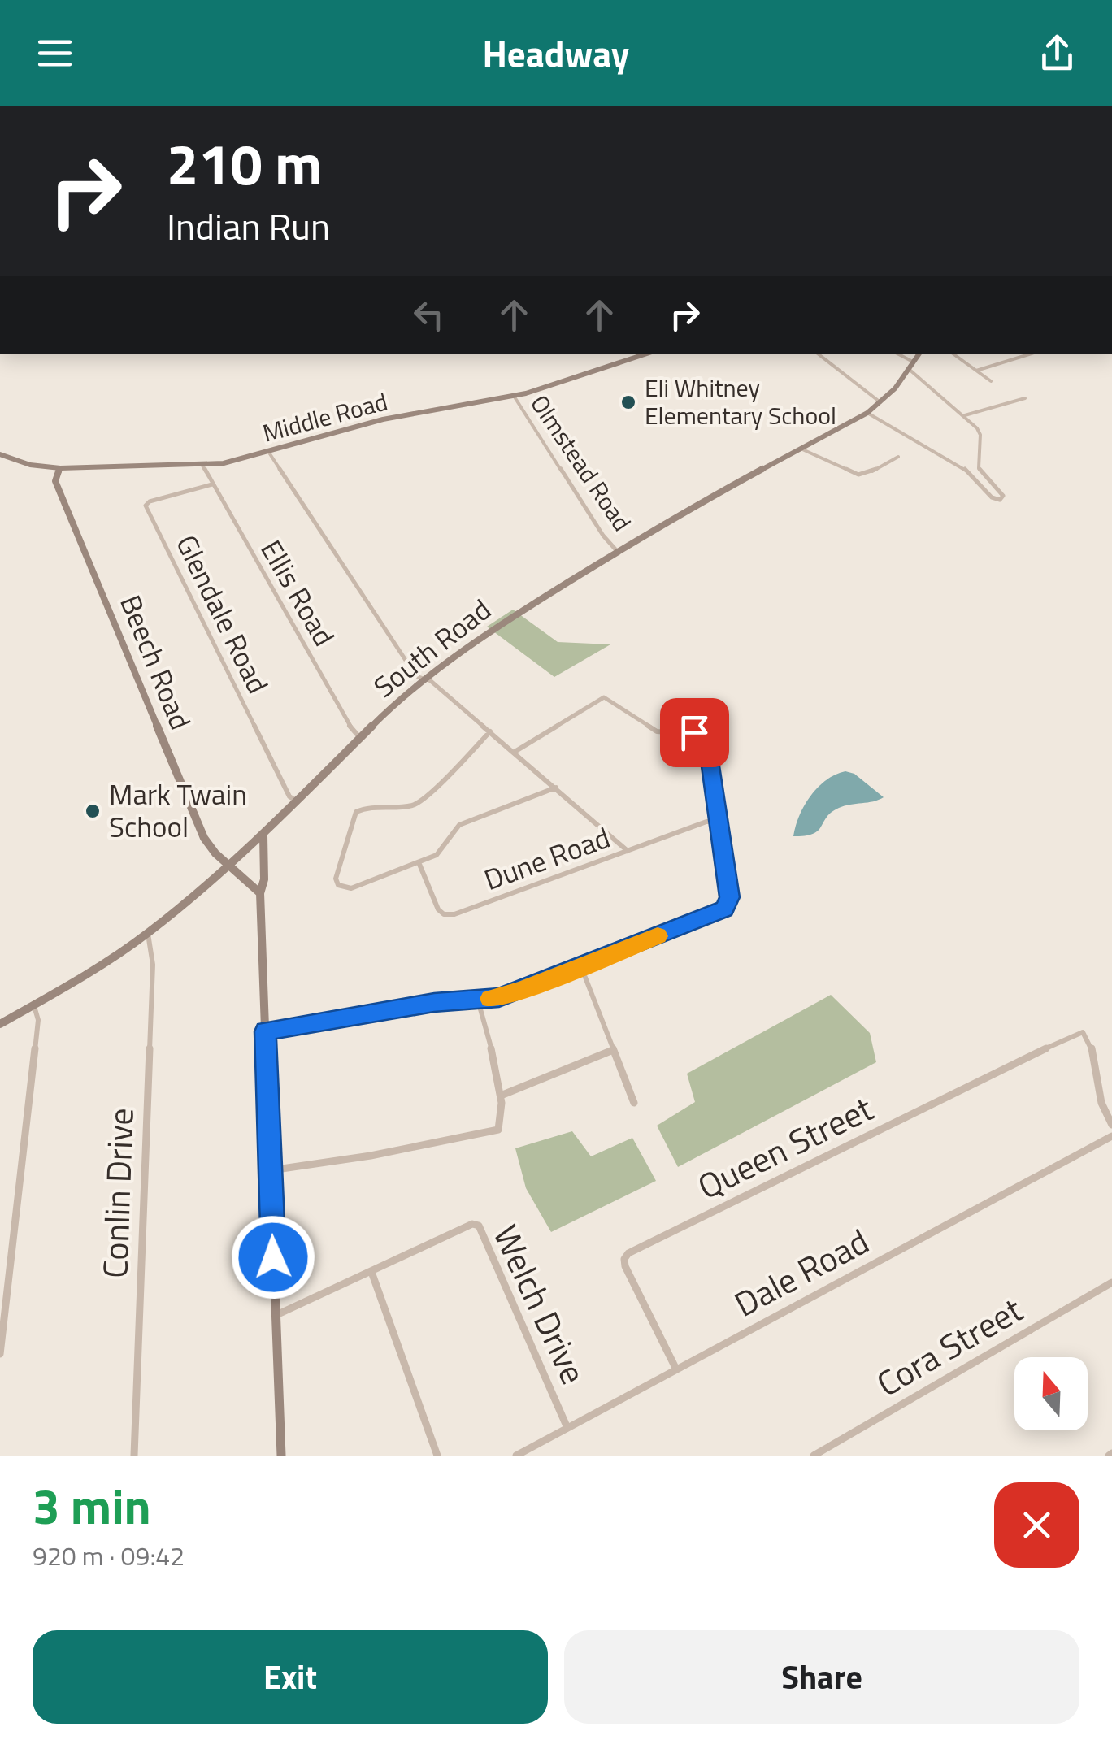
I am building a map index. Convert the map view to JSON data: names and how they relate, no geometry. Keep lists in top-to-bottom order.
{
  "streets": {
    "main road": ["Middle Road", "South Road", "Beech Road"],
    "street": [
      "Olmstead Road",
      "Ellis Road",
      "Glendale Road",
      "Dune Road",
      "Queen Street",
      "Conlin Drive",
      "Dale Road",
      "Welch Drive",
      "Cora Street"
    ]
  },
  "crossings": [
    ["Middle Road", "Olmstead Road"],
    ["Middle Road", "Ellis Road"],
    ["Middle Road", "Beech Road"],
    ["Olmstead Road", "South Road"],
    ["Ellis Road", "Glendale Road"],
    ["Ellis Road", "South Road"],
    ["Glendale Road", "South Road"],
    ["South Road", "Beech Road"],
    ["South Road", "Conlin Drive"],
    ["Queen Street", "Dale Road"],
    ["Dale Road", "Welch Drive"]
  ],
  "places": ["Eli Whitney Elementary School", "Mark Twain School"],
  "north": "top",
  "page": {
    "header": "Headway",
    "turn": ["210 m", "Indian Run"],
    "heading": ["3 min", "920 m · 09:42"],
    "buttons": ["Exit", "Share"]
  }
}
